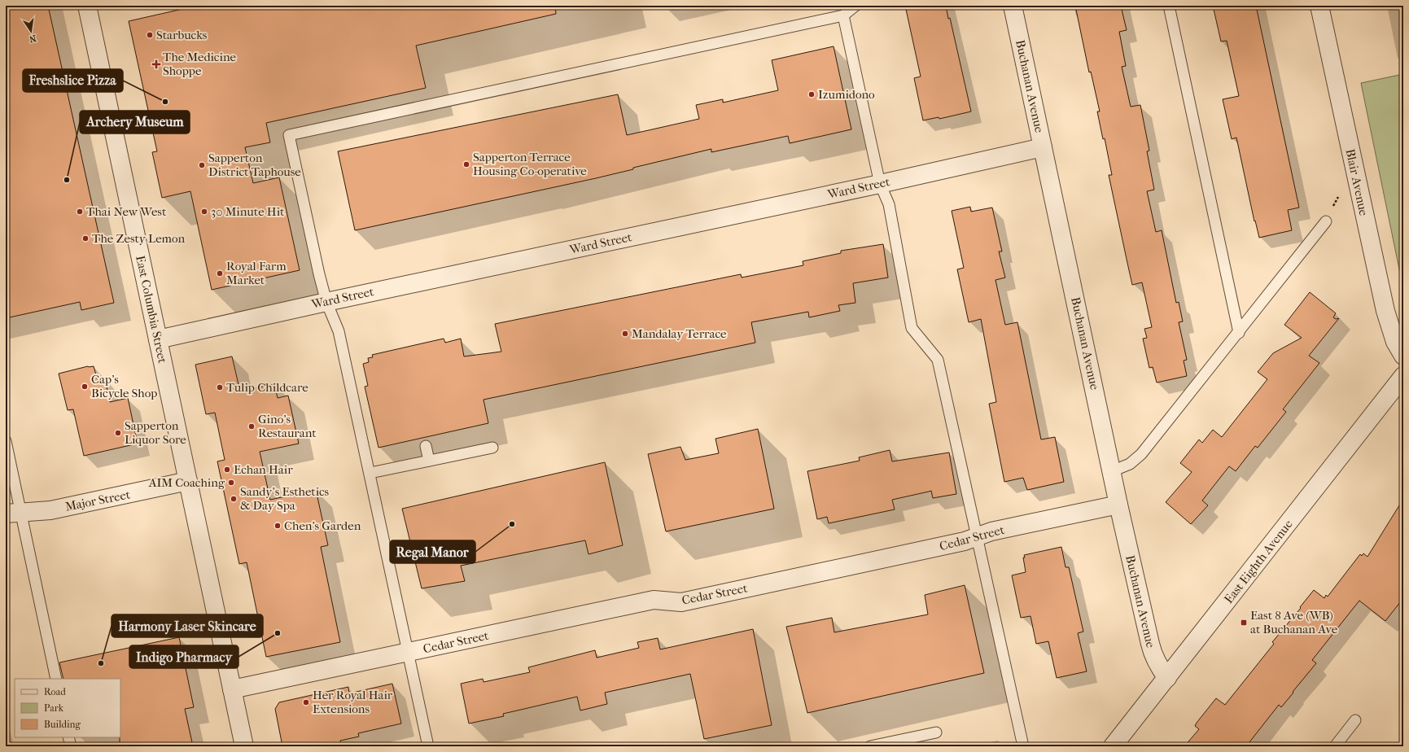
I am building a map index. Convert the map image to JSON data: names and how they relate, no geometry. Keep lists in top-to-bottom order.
{
  "streets": {
    "street": [
      "Buchanan Avenue",
      "Blair Avenue",
      "Ward Street",
      "East Columbia Street",
      "Major Street",
      "Cedar Street",
      "East Eighth Avenue"
    ]
  },
  "crossings": [
    ["Buchanan Avenue", "Ward Street"],
    ["Buchanan Avenue", "Cedar Street"],
    ["Buchanan Avenue", "East Eighth Avenue"],
    ["Ward Street", "East Columbia Street"],
    ["East Columbia Street", "Major Street"],
    ["East Columbia Street", "Cedar Street"]
  ],
  "places": {
    "other": [
      "Starbucks",
      "Izumidono",
      "Freshslice Pizza",
      "Sapperton Terrace Housing Co-operative",
      "Sapperton District Taphouse",
      "Archery Museum",
      "Thai New West",
      "30 Minute Hit",
      "The Zesty Lemon",
      "Royal Farm Market",
      "Mandalay Terrace",
      "Cap's Bicycle Shop",
      "Tulip Childcare",
      "Gino's Restaurant",
      "Sapperton Liquor Sore",
      "Echan Hair",
      "AIM Coaching",
      "Sandy's Esthetics & Day Spa",
      "Regal Manor",
      "Chen's Garden",
      "Indigo Pharmacy",
      "Harmony Laser Skincare",
      "Her Royal Hair Extensions"
    ],
    "health": ["The Medicine Shoppe"],
    "transit": ["East 8 Ave (WB) at Buchanan Ave"]
  },
  "legend": ["Road", "Park", "Building"],
  "north": "bottom"
}
